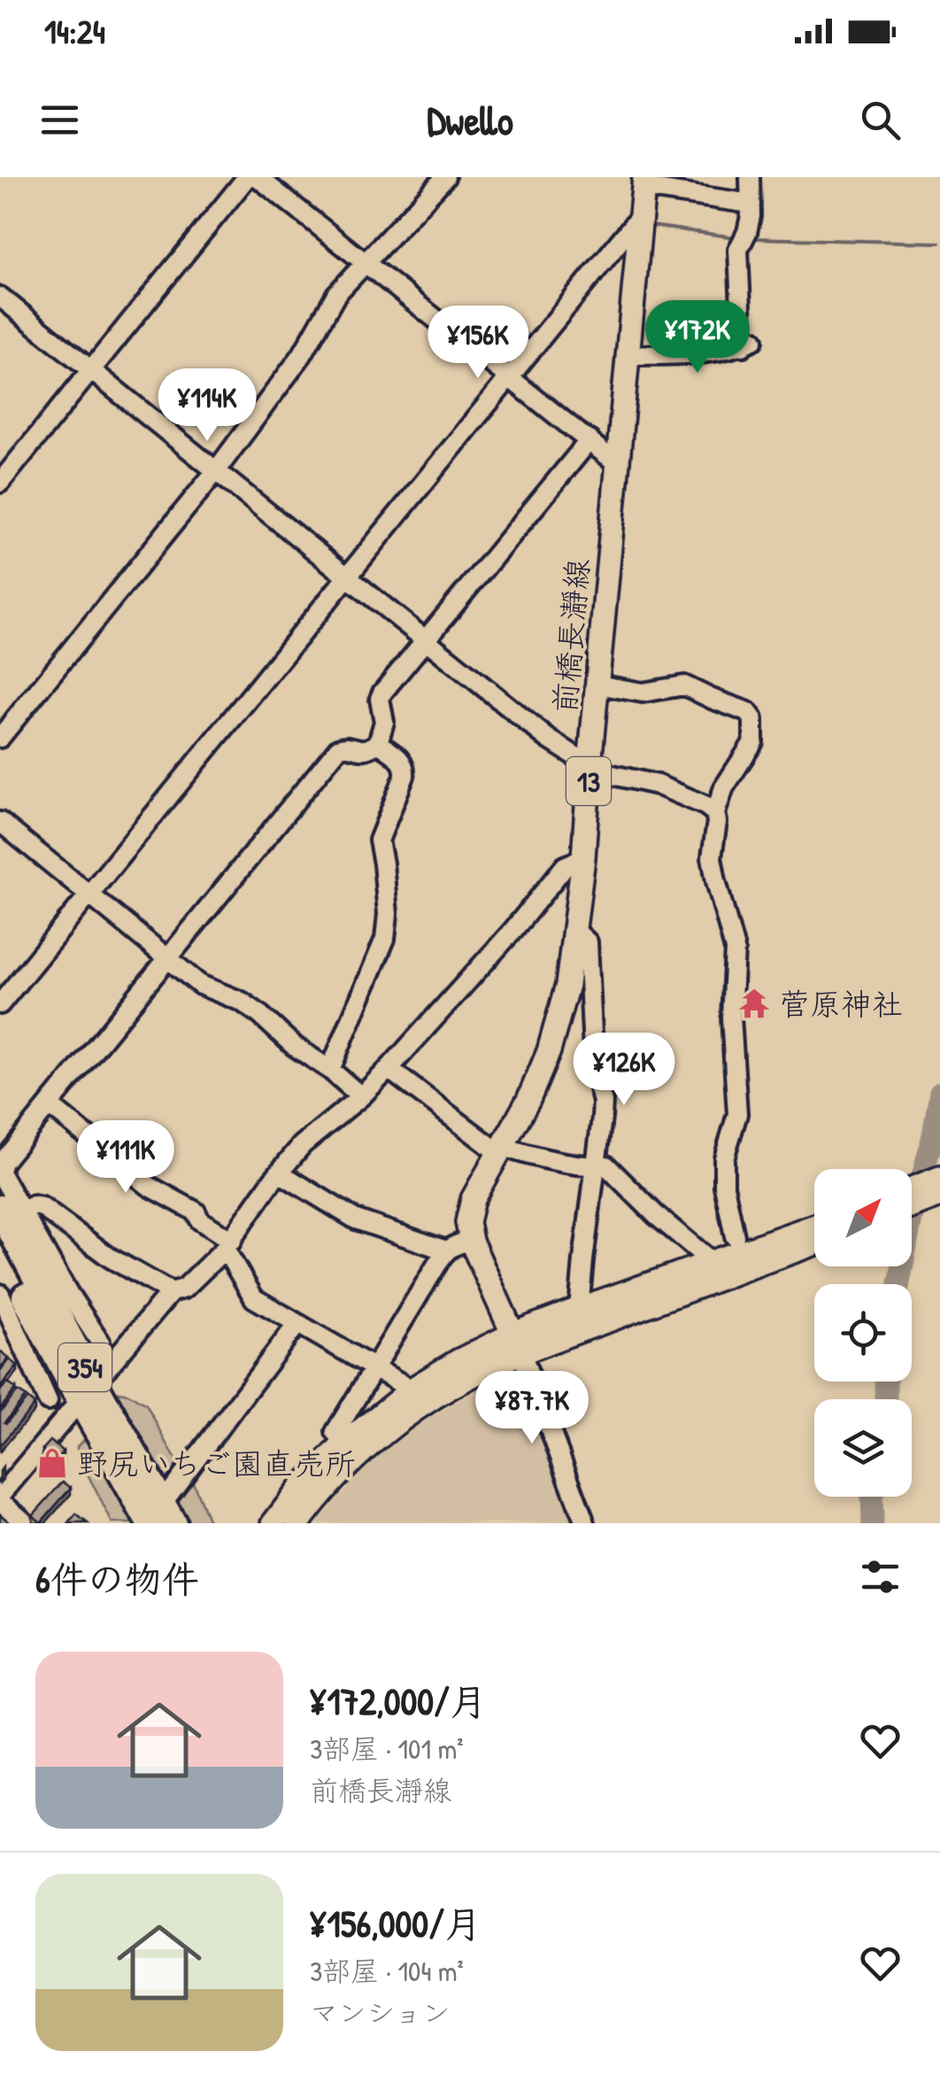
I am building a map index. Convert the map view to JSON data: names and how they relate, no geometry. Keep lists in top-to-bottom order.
{
  "streets": {
    "highway": ["354"],
    "main road": ["前橋長瀞線", "13"]
  },
  "places": {
    "temple": ["菅原神社"],
    "shop": ["野尻いちご園直売所"]
  },
  "north": "top right",
  "page": {
    "status": "14:24",
    "header": "Dwello",
    "price": [
      "¥172K",
      "¥156K",
      "¥114K",
      "¥126K",
      "¥111K",
      "¥87.7K"
    ],
    "heading": "6件の物件",
    "list": [
      {
        "name": "¥172,000/月",
        "note": "3部屋 · 101 m² · 前橋長瀞線"
      },
      {
        "name": "¥156,000/月",
        "note": "3部屋 · 104 m² · マンション"
      }
    ]
  }
}
